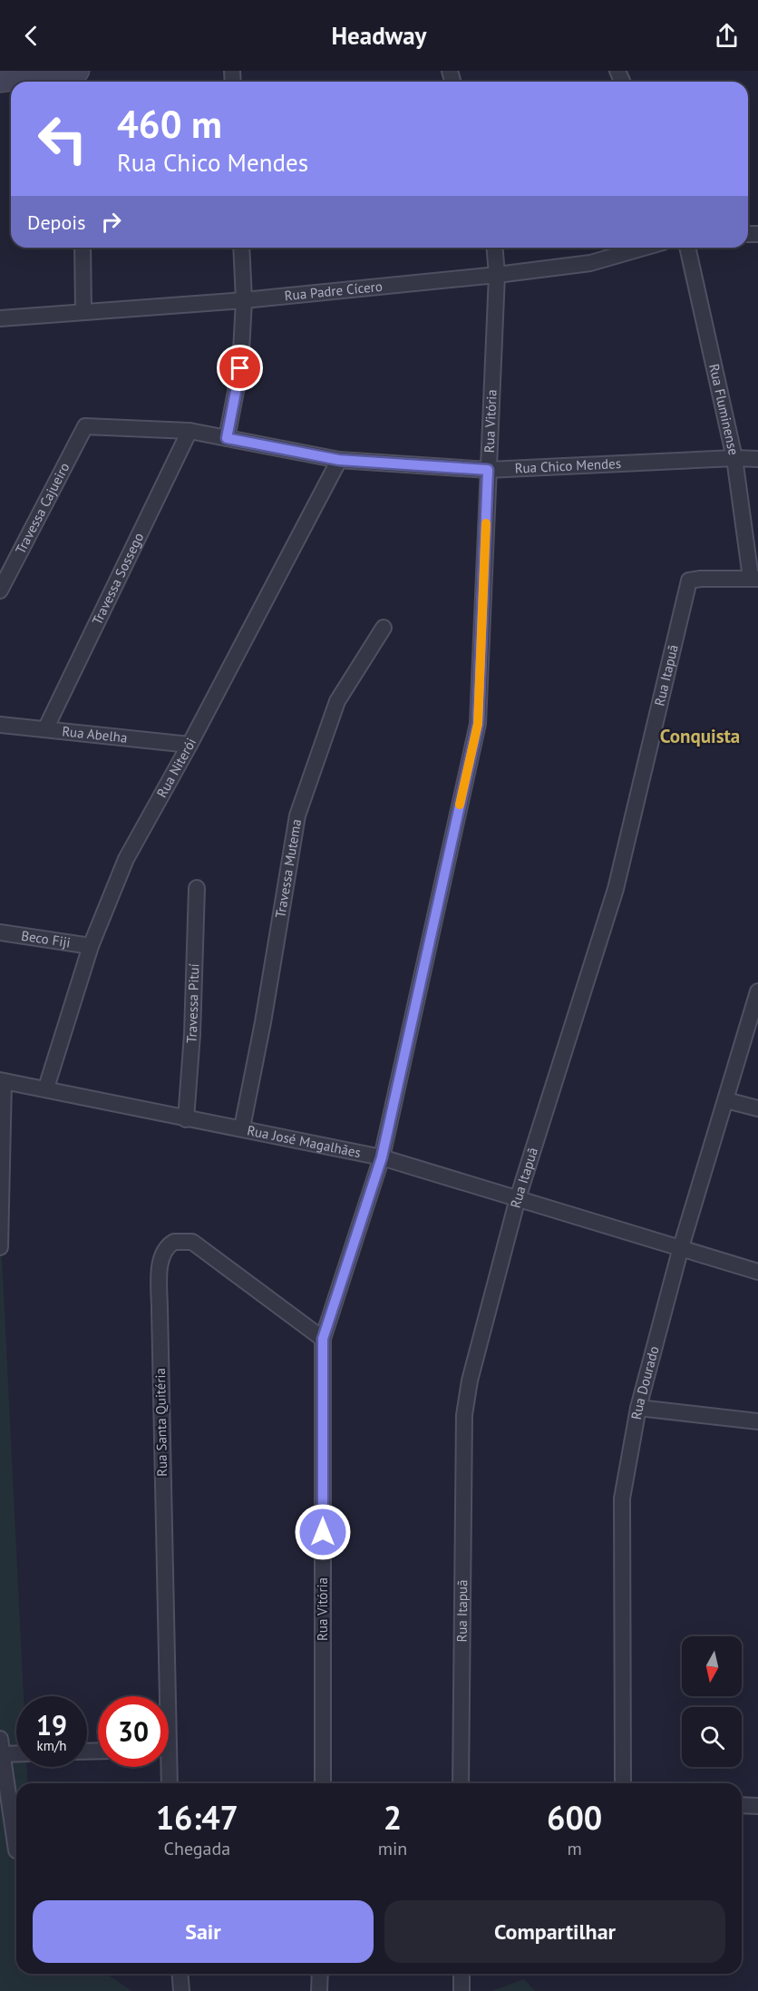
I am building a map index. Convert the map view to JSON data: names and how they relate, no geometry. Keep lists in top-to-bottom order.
{
  "streets": {
    "street": [
      "Rua Padre Cícero",
      "Rua Fluminense",
      "Rua Vitória",
      "Rua Chico Mendes",
      "Travessa Cajueiro",
      "Travessa Sossego",
      "Rua Itapuã",
      "Rua Abelha",
      "Rua Niterói",
      "Travessa Mutema",
      "Beco Fiji",
      "Travessa Pituí",
      "Rua José Magalhães",
      "Rua Dourado",
      "Rua Santa Quitéria"
    ]
  },
  "crossings": [
    ["Rua Padre Cícero", "Rua Vitória"],
    ["Rua Fluminense", "Rua Chico Mendes"],
    ["Rua Fluminense", "Rua Itapuã"],
    ["Rua Vitória", "Rua Chico Mendes"],
    ["Rua Vitória", "Rua José Magalhães"],
    ["Rua Vitória", "Rua Santa Quitéria"],
    ["Rua Chico Mendes", "Travessa Cajueiro"],
    ["Rua Chico Mendes", "Travessa Sossego"],
    ["Rua Chico Mendes", "Rua Niterói"],
    ["Travessa Sossego", "Rua Abelha"],
    ["Rua Itapuã", "Rua José Magalhães"],
    ["Rua Abelha", "Rua Niterói"],
    ["Rua Niterói", "Beco Fiji"],
    ["Rua Niterói", "Rua José Magalhães"],
    ["Travessa Mutema", "Rua José Magalhães"],
    ["Travessa Pituí", "Rua José Magalhães"],
    ["Rua José Magalhães", "Rua Dourado"]
  ],
  "districts": ["Conquista"],
  "north": "bottom",
  "page": {
    "header": "Headway",
    "turn": ["460 m", "Rua Chico Mendes"],
    "then": "Depois",
    "speed": "19 km/h",
    "limit": "30",
    "eta": [
      "16:47",
      "Chegada",
      "2",
      "min",
      "600",
      "m"
    ],
    "buttons": ["Sair", "Compartilhar"]
  }
}
